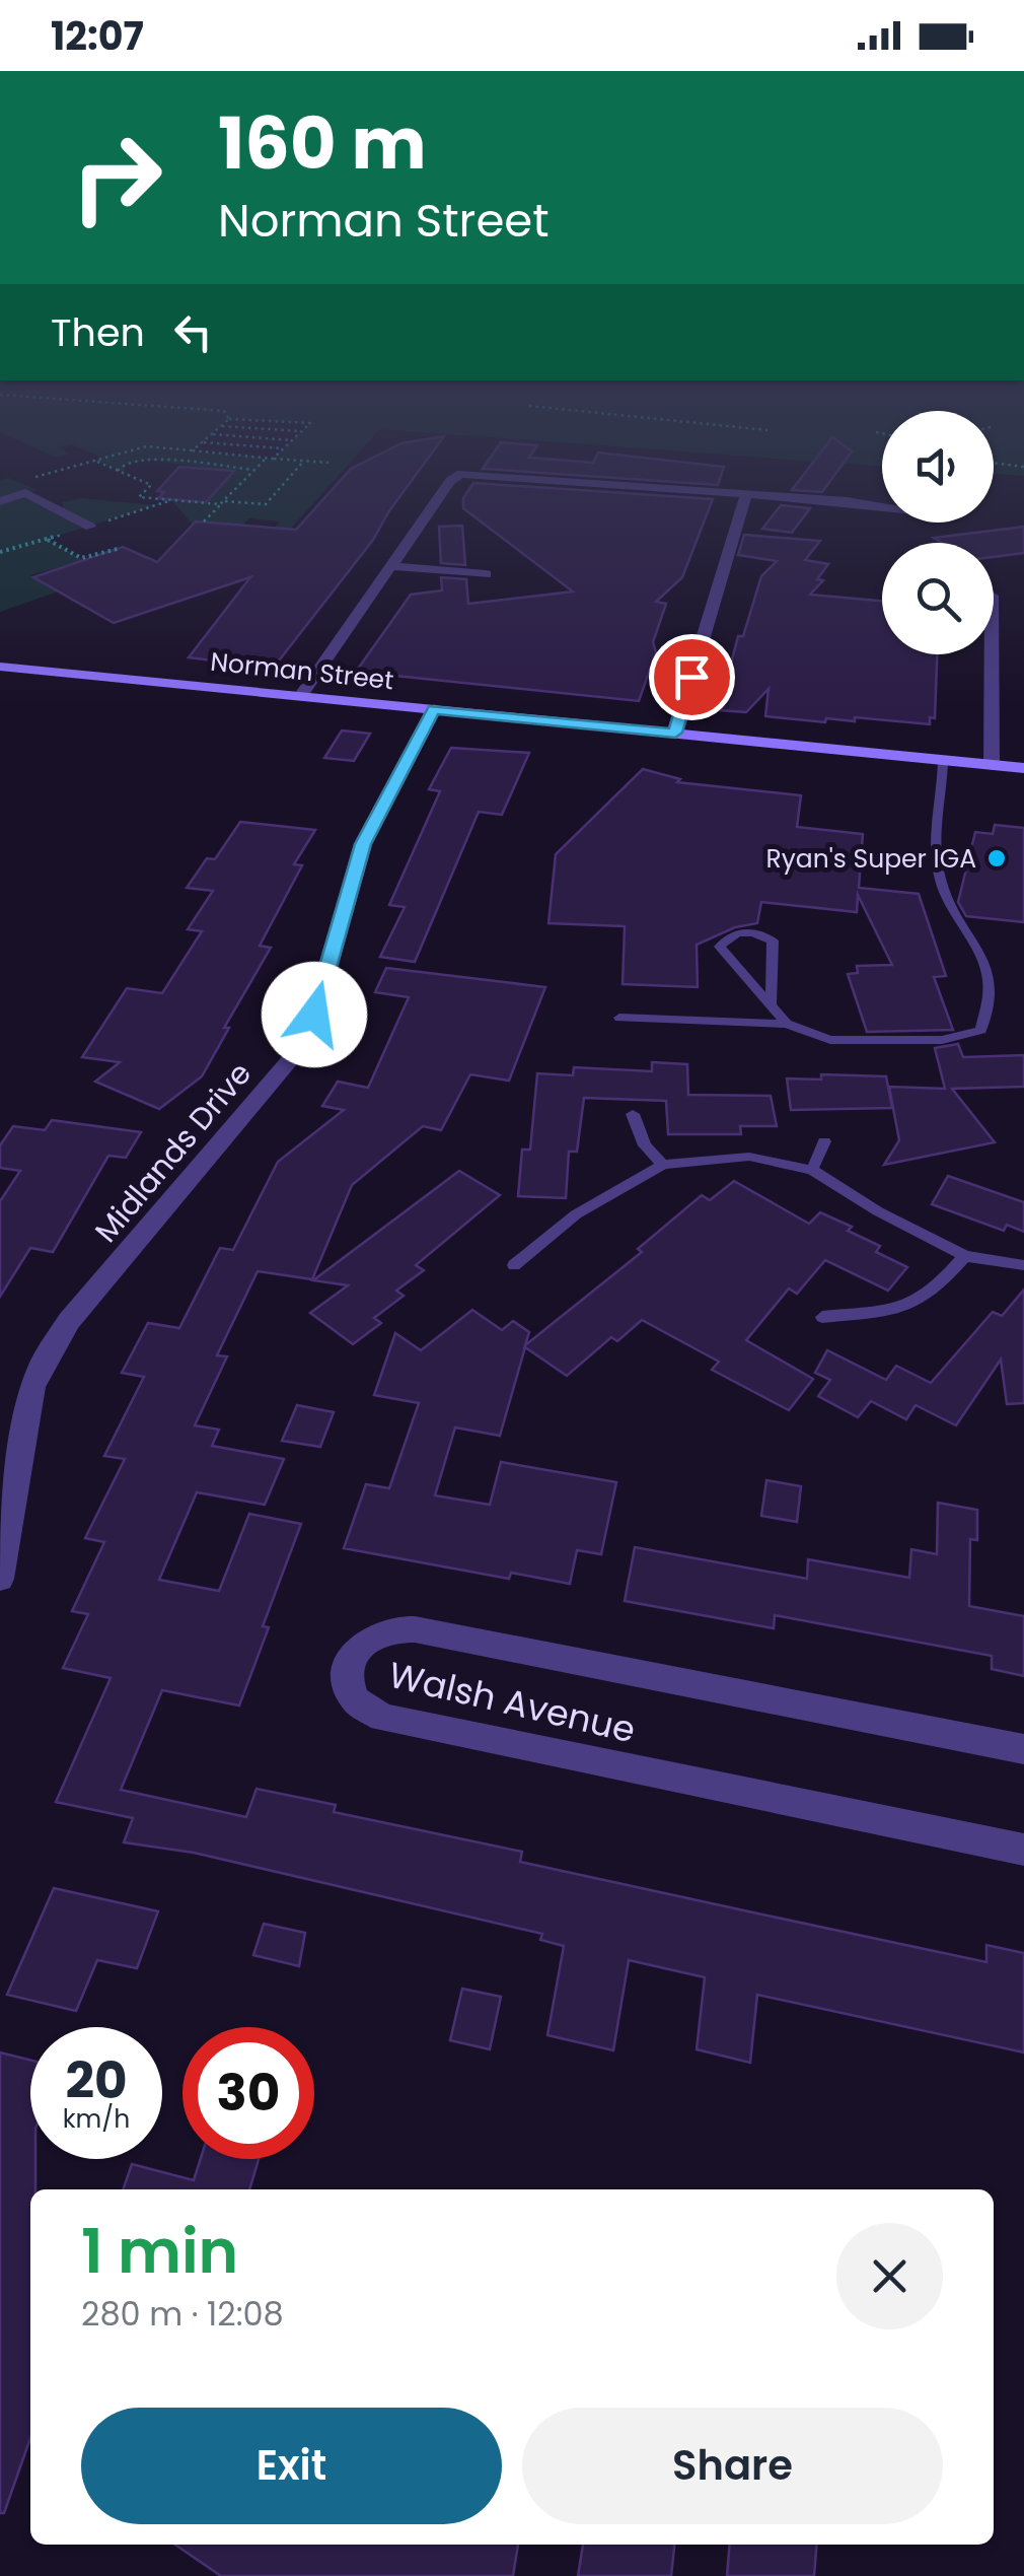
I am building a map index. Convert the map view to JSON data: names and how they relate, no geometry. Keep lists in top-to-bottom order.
{
  "streets": {
    "main road": ["Norman Street"],
    "street": ["Midlands Drive", "Walsh Avenue"]
  },
  "crossings": [
    ["Norman Street", "Midlands Drive"]
  ],
  "places": ["Ryan's Super IGA"],
  "page": {
    "status": "12:07",
    "turn": ["160 m", "Norman Street"],
    "then": "Then",
    "speed": "20 km/h",
    "limit": "30",
    "heading": ["1 min", "280 m · 12:08"],
    "buttons": ["Exit", "Share"]
  }
}
